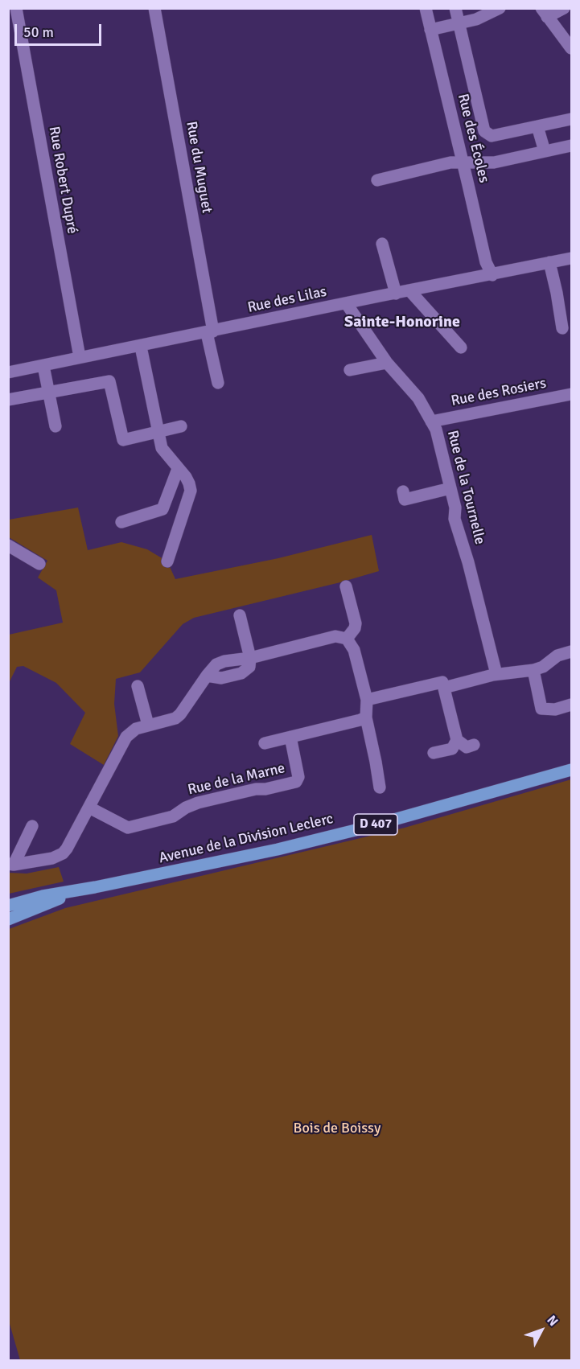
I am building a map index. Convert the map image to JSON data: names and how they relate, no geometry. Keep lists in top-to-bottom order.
{
  "streets": {
    "main road": ["D 407", "Avenue de la Division Leclerc"],
    "street": [
      "Rue des Écoles",
      "Rue du Muguet",
      "Rue Robert Dupré",
      "Rue des Lilas",
      "Rue des Rosiers",
      "Rue de la Tournelle",
      "Rue de la Marne"
    ]
  },
  "crossings": [
    ["Rue des Écoles", "Rue des Lilas"],
    ["Rue du Muguet", "Rue des Lilas"],
    ["Rue Robert Dupré", "Rue des Lilas"],
    ["Rue des Lilas", "Rue de la Tournelle"],
    ["Rue des Rosiers", "Rue de la Tournelle"]
  ],
  "districts": ["Sainte-Honorine"],
  "parks": ["Bois de Boissy"],
  "scale_bar": "50 m",
  "north": "top right"
}
